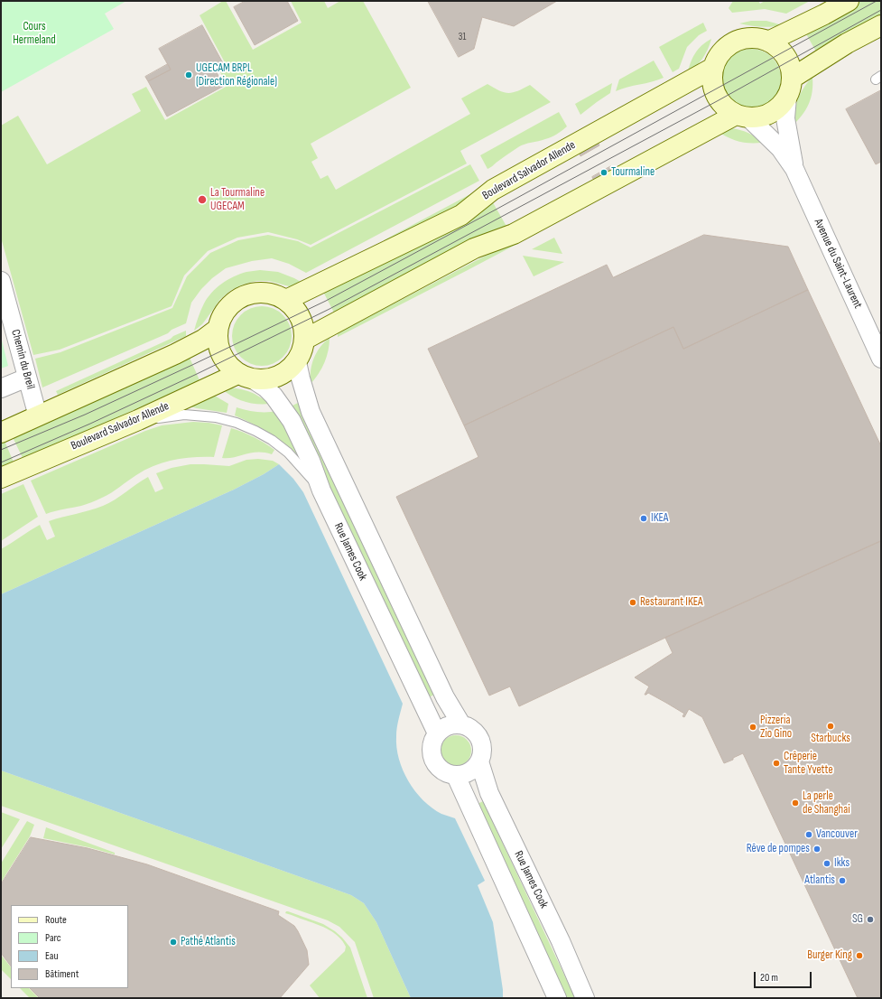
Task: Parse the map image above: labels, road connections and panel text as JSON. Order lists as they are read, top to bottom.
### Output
{
  "streets": {
    "street": [
      "Boulevard Salvador Allende",
      "Avenue du Saint-Laurent",
      "Chemin du Breil",
      "Rue James Cook"
    ]
  },
  "crossings": [
    ["Boulevard Salvador Allende", "Avenue du Saint-Laurent"],
    ["Boulevard Salvador Allende", "Rue James Cook"]
  ],
  "parks": ["Cours Hermeland"],
  "places": [
    "UGECAM BRPL (Direction Régionale)",
    "Tourmaline",
    "La Tourmaline UGECAM",
    "IKEA",
    "Restaurant IKEA",
    "Starbucks",
    "Pizzeria Zio Gino",
    "Crêperie Tante Yvette",
    "La perle de Shanghai",
    "Vancouver",
    "Rêve de pompes",
    "Ikks",
    "Atlantis",
    "SG",
    "Pathé Atlantis",
    "Burger King"
  ],
  "house_numbers": ["31"],
  "legend": [
    "Route",
    "Parc",
    "Eau",
    "Bâtiment"
  ],
  "scale_bar": "20 m"
}
